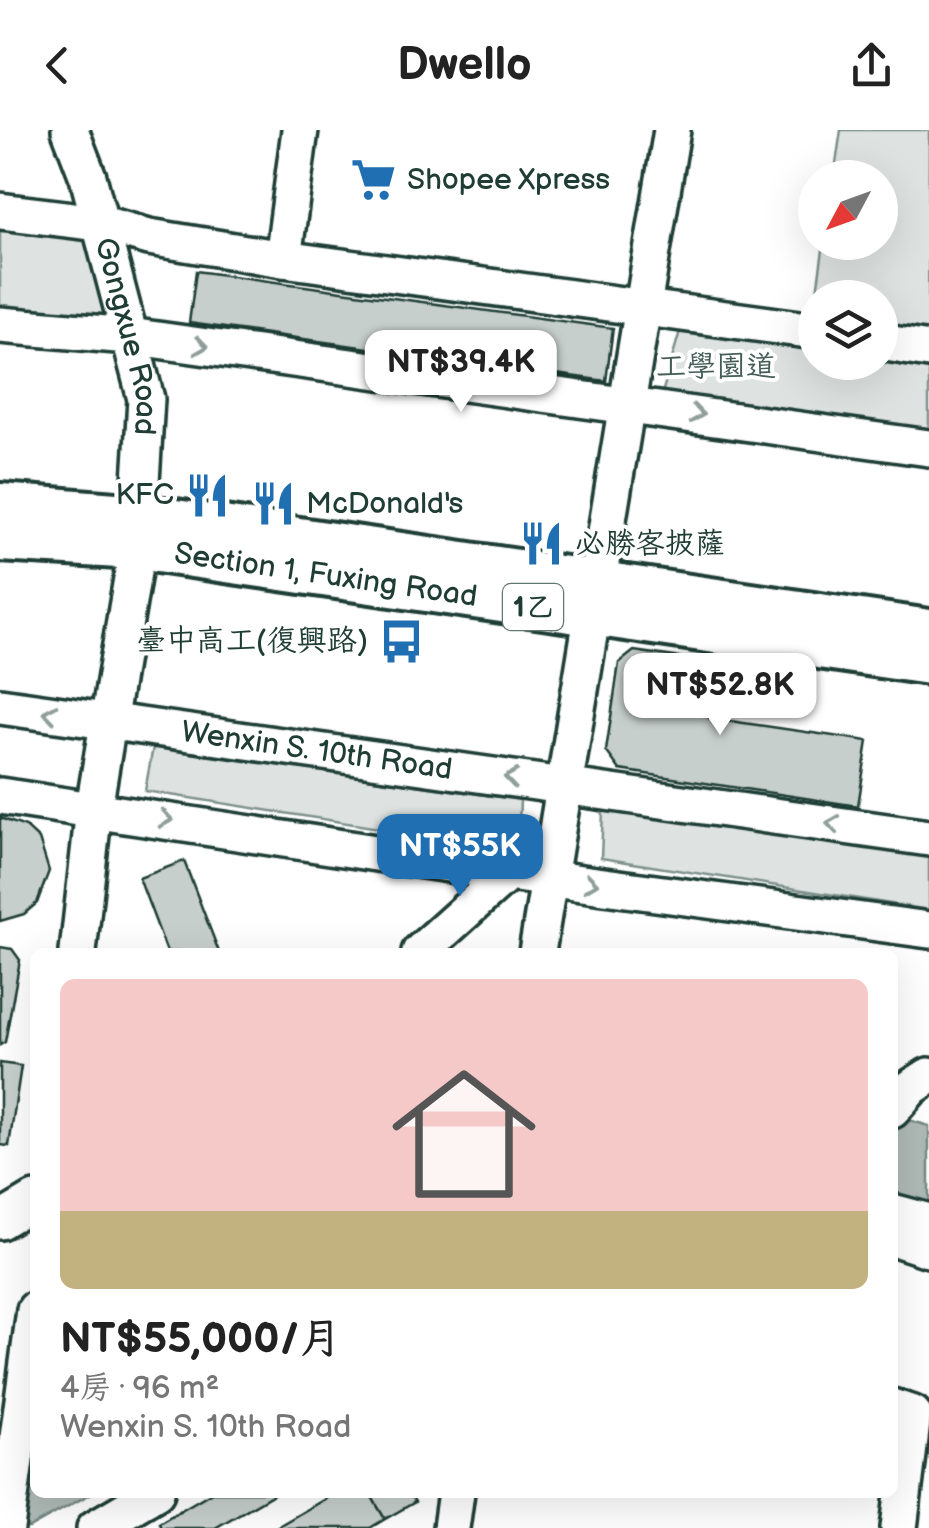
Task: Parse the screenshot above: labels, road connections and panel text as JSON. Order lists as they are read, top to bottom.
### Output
{
  "streets": {
    "main road": ["Section 1, Fuxing Road", "1乙"],
    "street": ["Gongxue Road", "Wenxin S. 10th Road"]
  },
  "crossings": [
    ["Gongxue Road", "Section 1, Fuxing Road"],
    ["Gongxue Road", "1乙"],
    ["Gongxue Road", "Wenxin S. 10th Road"],
    ["Section 1, Fuxing Road", "1乙"]
  ],
  "parks": ["工學園道"],
  "places": {
    "supermarket": ["Shopee Xpress"],
    "restaurant": ["KFC", "McDonald's", "必勝客披薩"],
    "bus stop": ["臺中高工(復興路)"]
  },
  "north": "bottom left",
  "page": {
    "header": "Dwello",
    "price": ["NT$39.4K", "NT$52.8K", "NT$55K"],
    "list": [
      {
        "name": "NT$55,000/月",
        "note": "4房 · 96 m² · Wenxin S. 10th Road"
      }
    ]
  }
}
